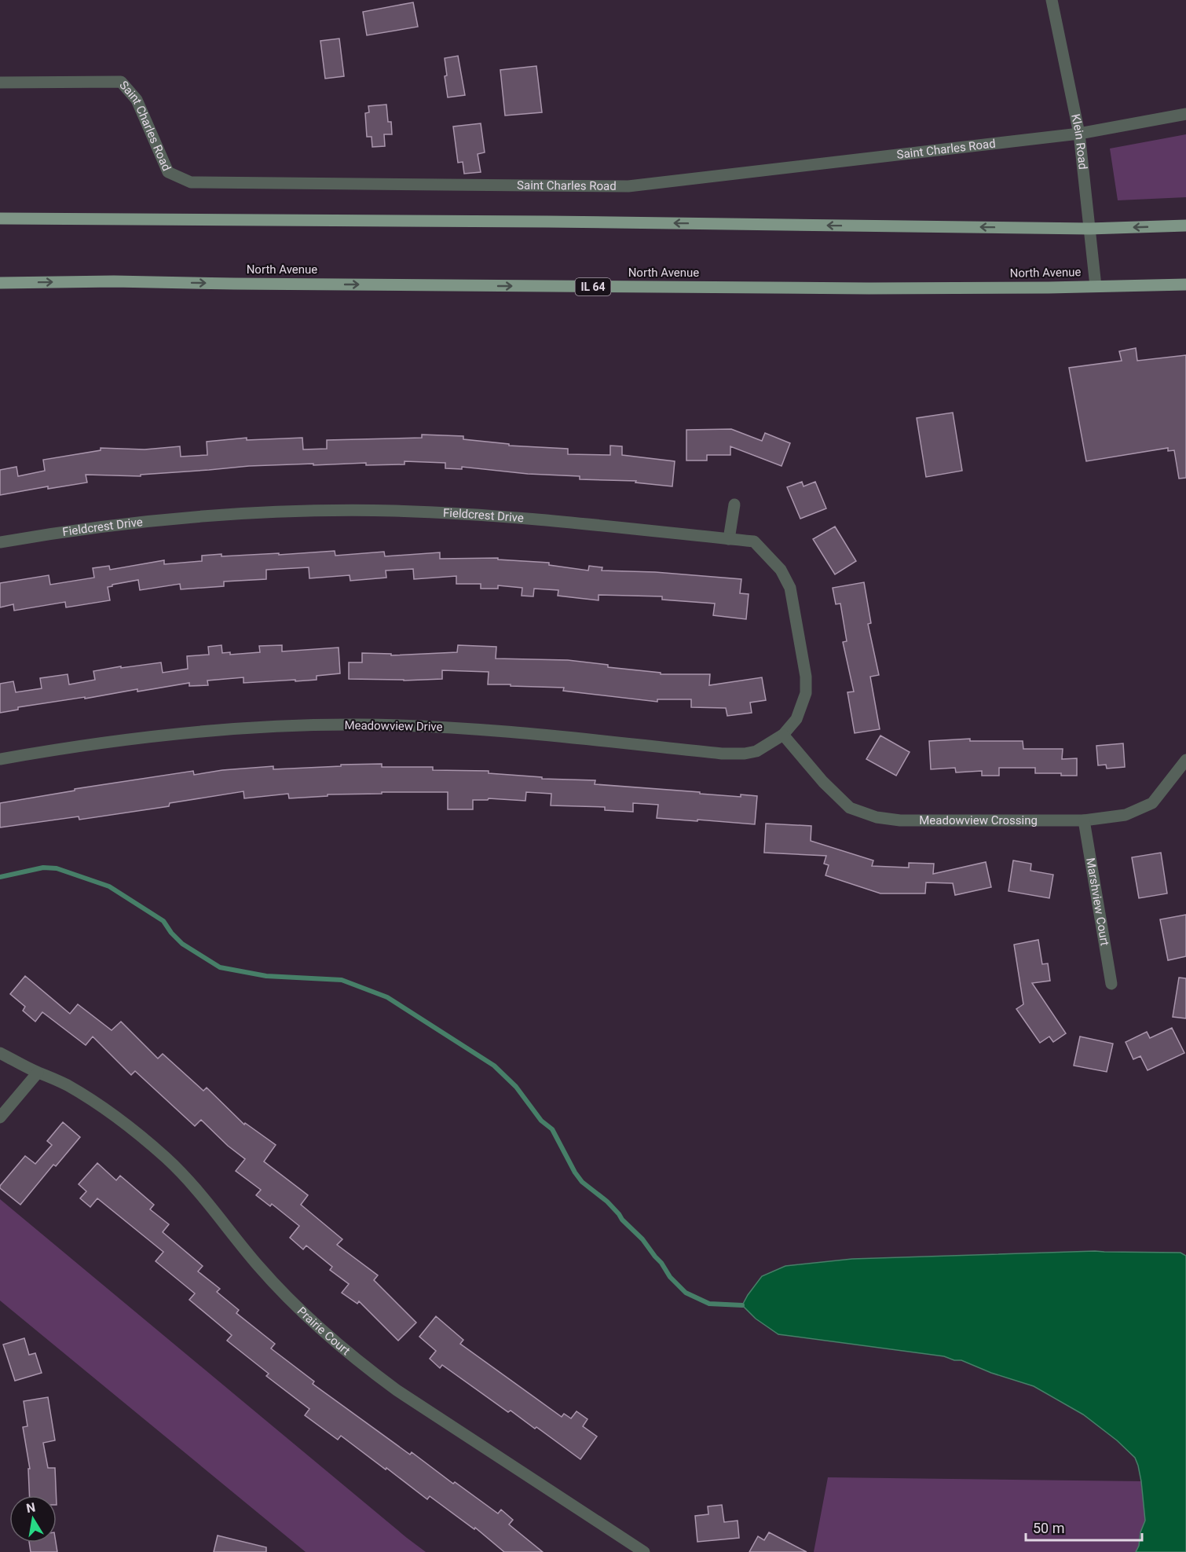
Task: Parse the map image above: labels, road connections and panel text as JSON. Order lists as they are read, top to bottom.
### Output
{
  "streets": {
    "main road": ["North Avenue", "IL 64"],
    "street": [
      "Saint Charles Road",
      "Klein Road",
      "Fieldcrest Drive",
      "Meadowview Drive",
      "Meadowview Crossing",
      "Marshview Court",
      "Prairie Court"
    ]
  },
  "crossings": [
    ["Saint Charles Road", "Klein Road"],
    ["Klein Road", "North Avenue"],
    ["Fieldcrest Drive", "Meadowview Drive"],
    ["Fieldcrest Drive", "Meadowview Crossing"],
    ["Meadowview Drive", "Meadowview Crossing"],
    ["Meadowview Crossing", "Marshview Court"]
  ],
  "scale_bar": "50 m",
  "north": "top"
}
